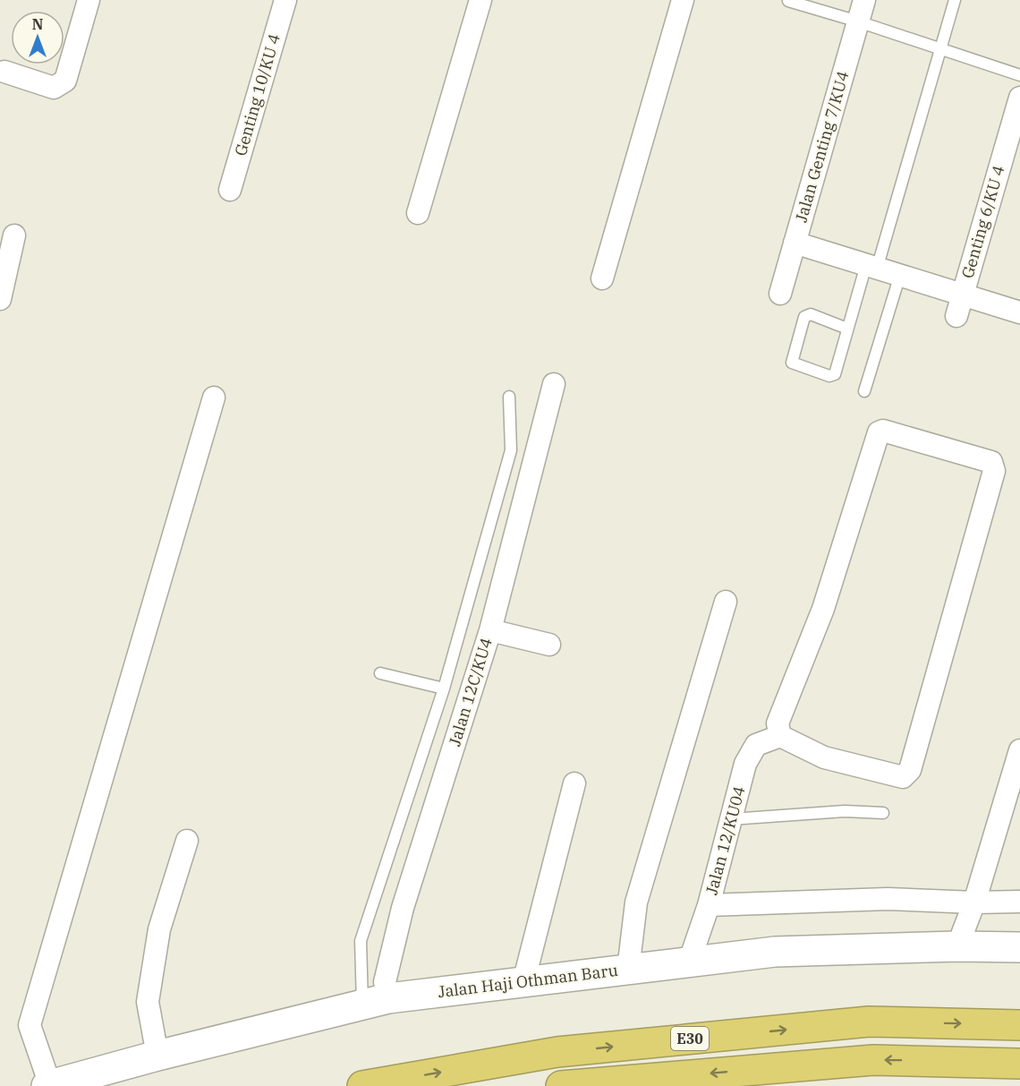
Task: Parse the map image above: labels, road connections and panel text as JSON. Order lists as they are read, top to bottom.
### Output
{
  "streets": {
    "highway": ["E30"],
    "street": [
      "Genting 10/KU 4",
      "Jalan Genting 7/KU4",
      "Genting 6/KU 4",
      "Jalan 12C/KU4",
      "Jalan 12/KU04",
      "Jalan Haji Othman Baru"
    ]
  },
  "crossings": [
    ["Jalan 12C/KU4", "Jalan Haji Othman Baru"],
    ["Jalan 12/KU04", "Jalan Haji Othman Baru"]
  ],
  "north": "top"
}
